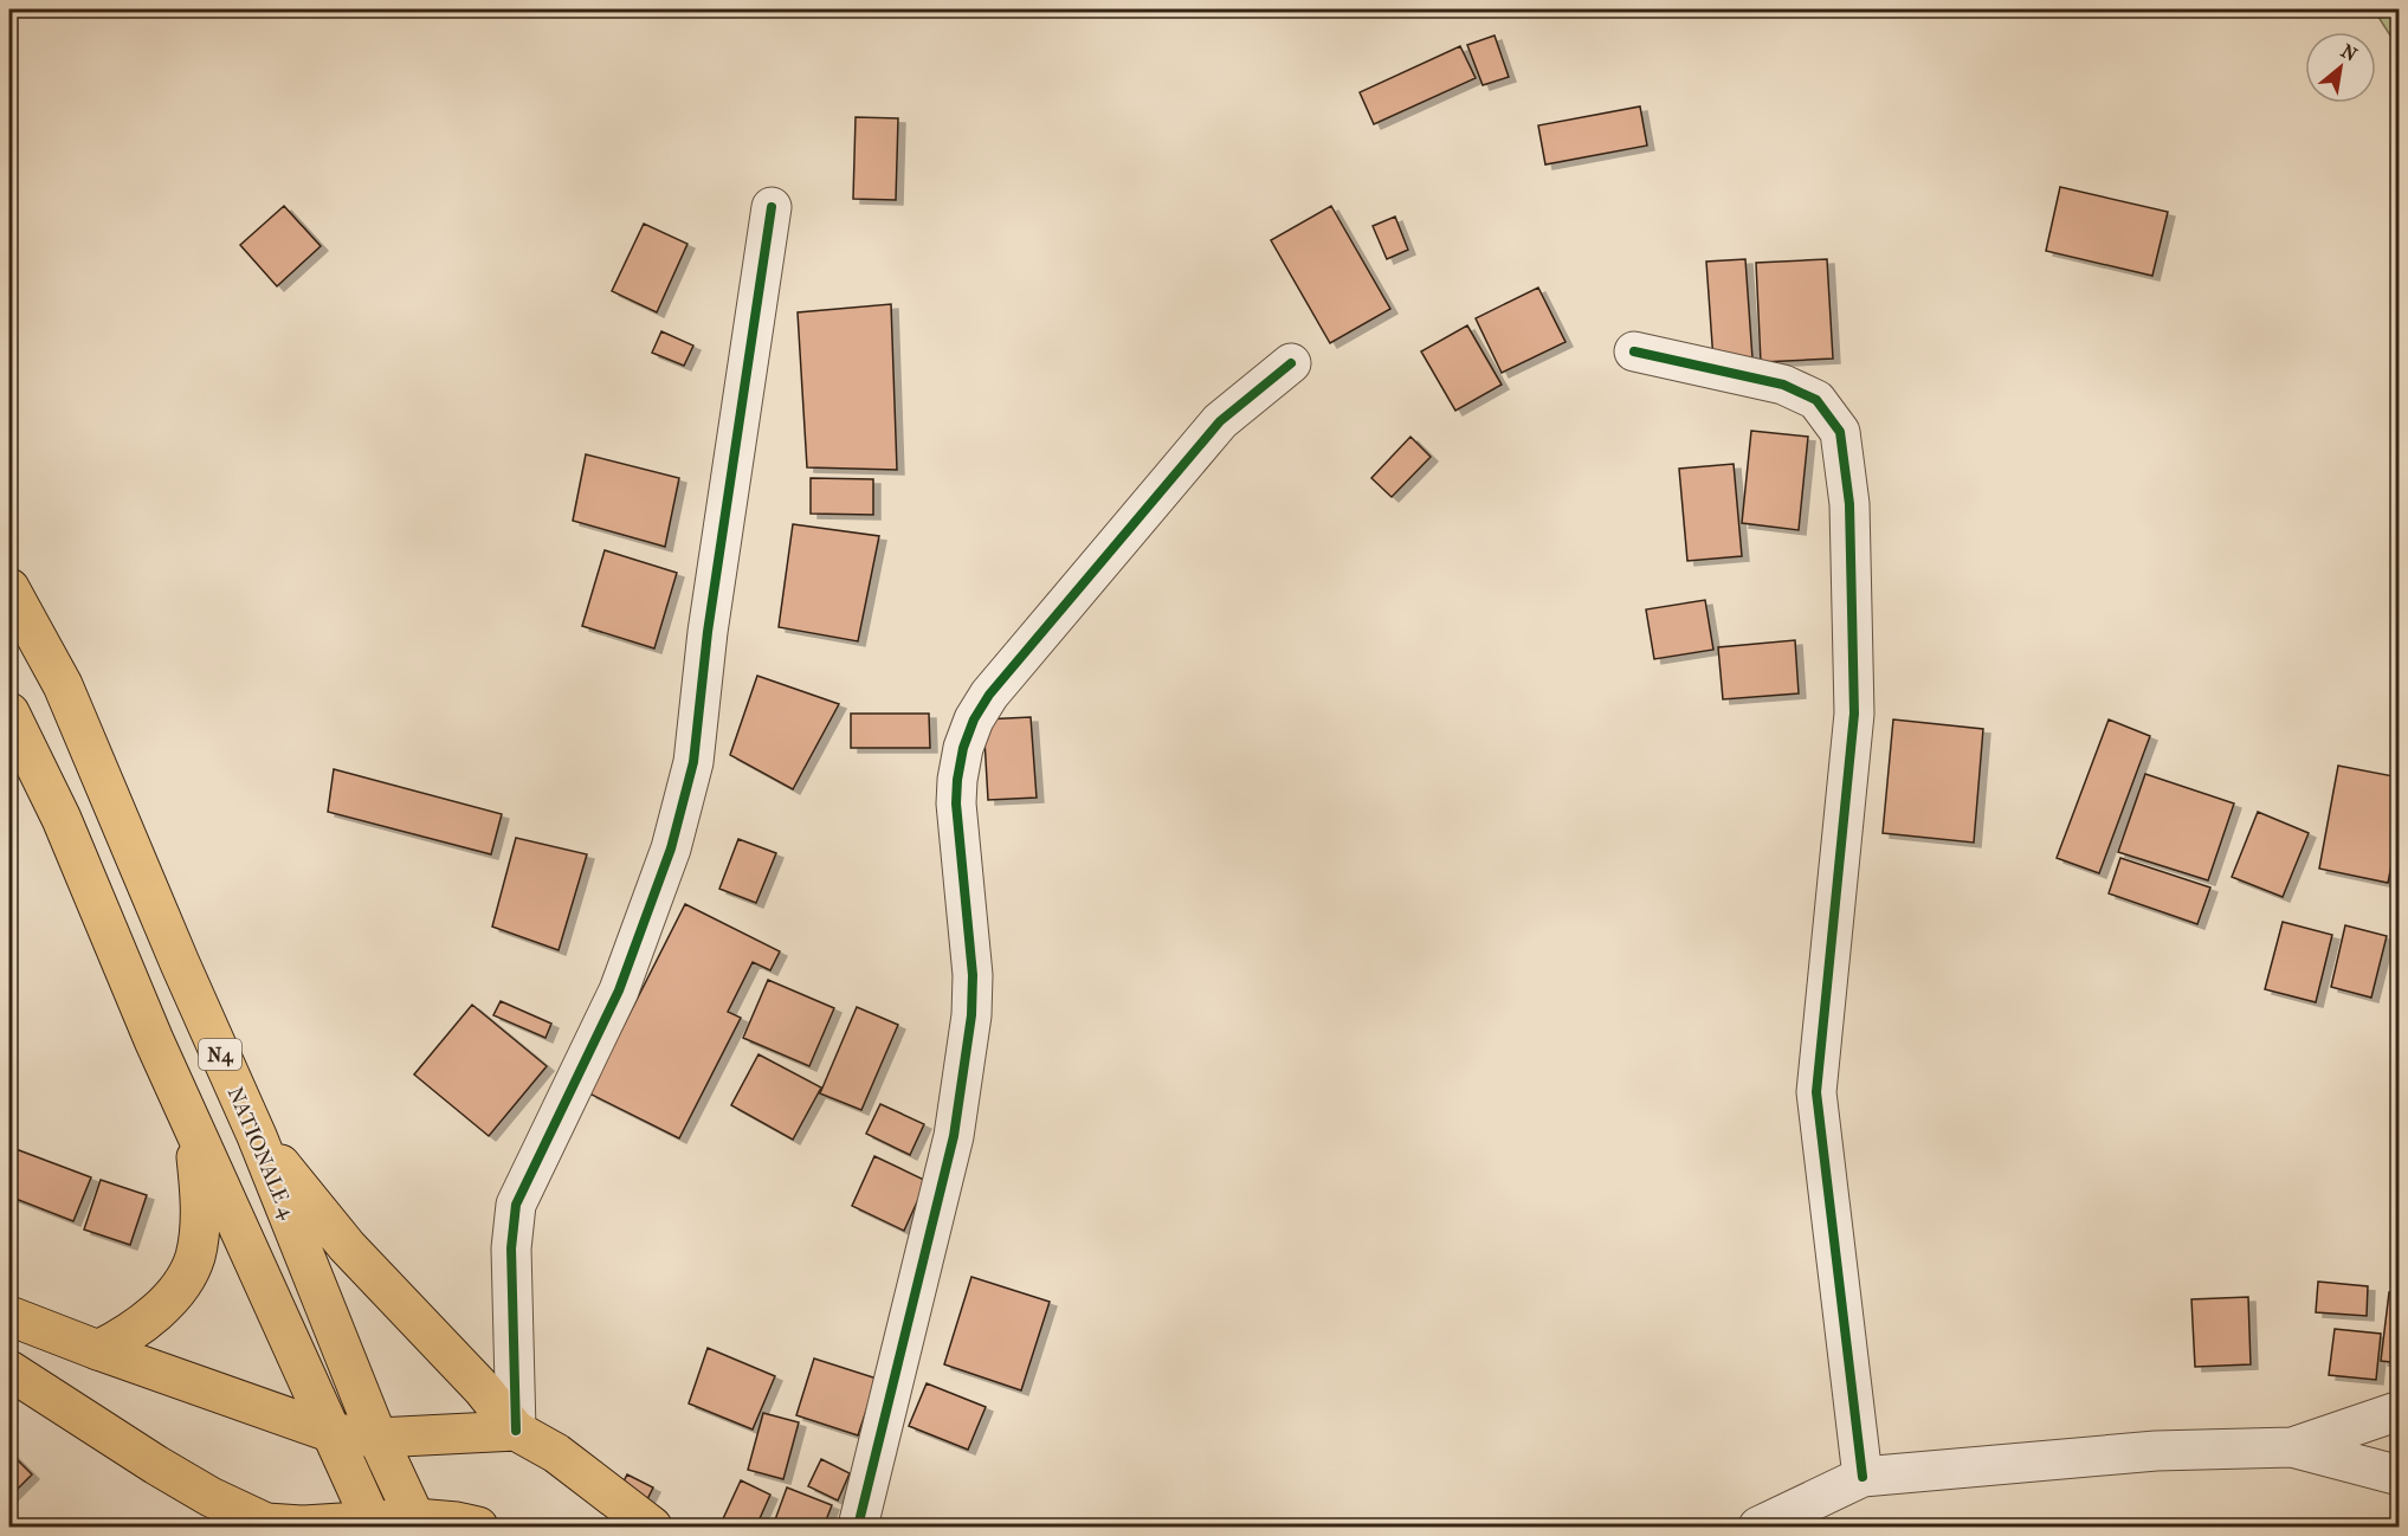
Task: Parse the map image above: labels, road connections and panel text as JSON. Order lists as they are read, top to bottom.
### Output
{
  "streets": {
    "main road": ["N4", "NATIONALE 4"]
  },
  "north": "top right"
}
